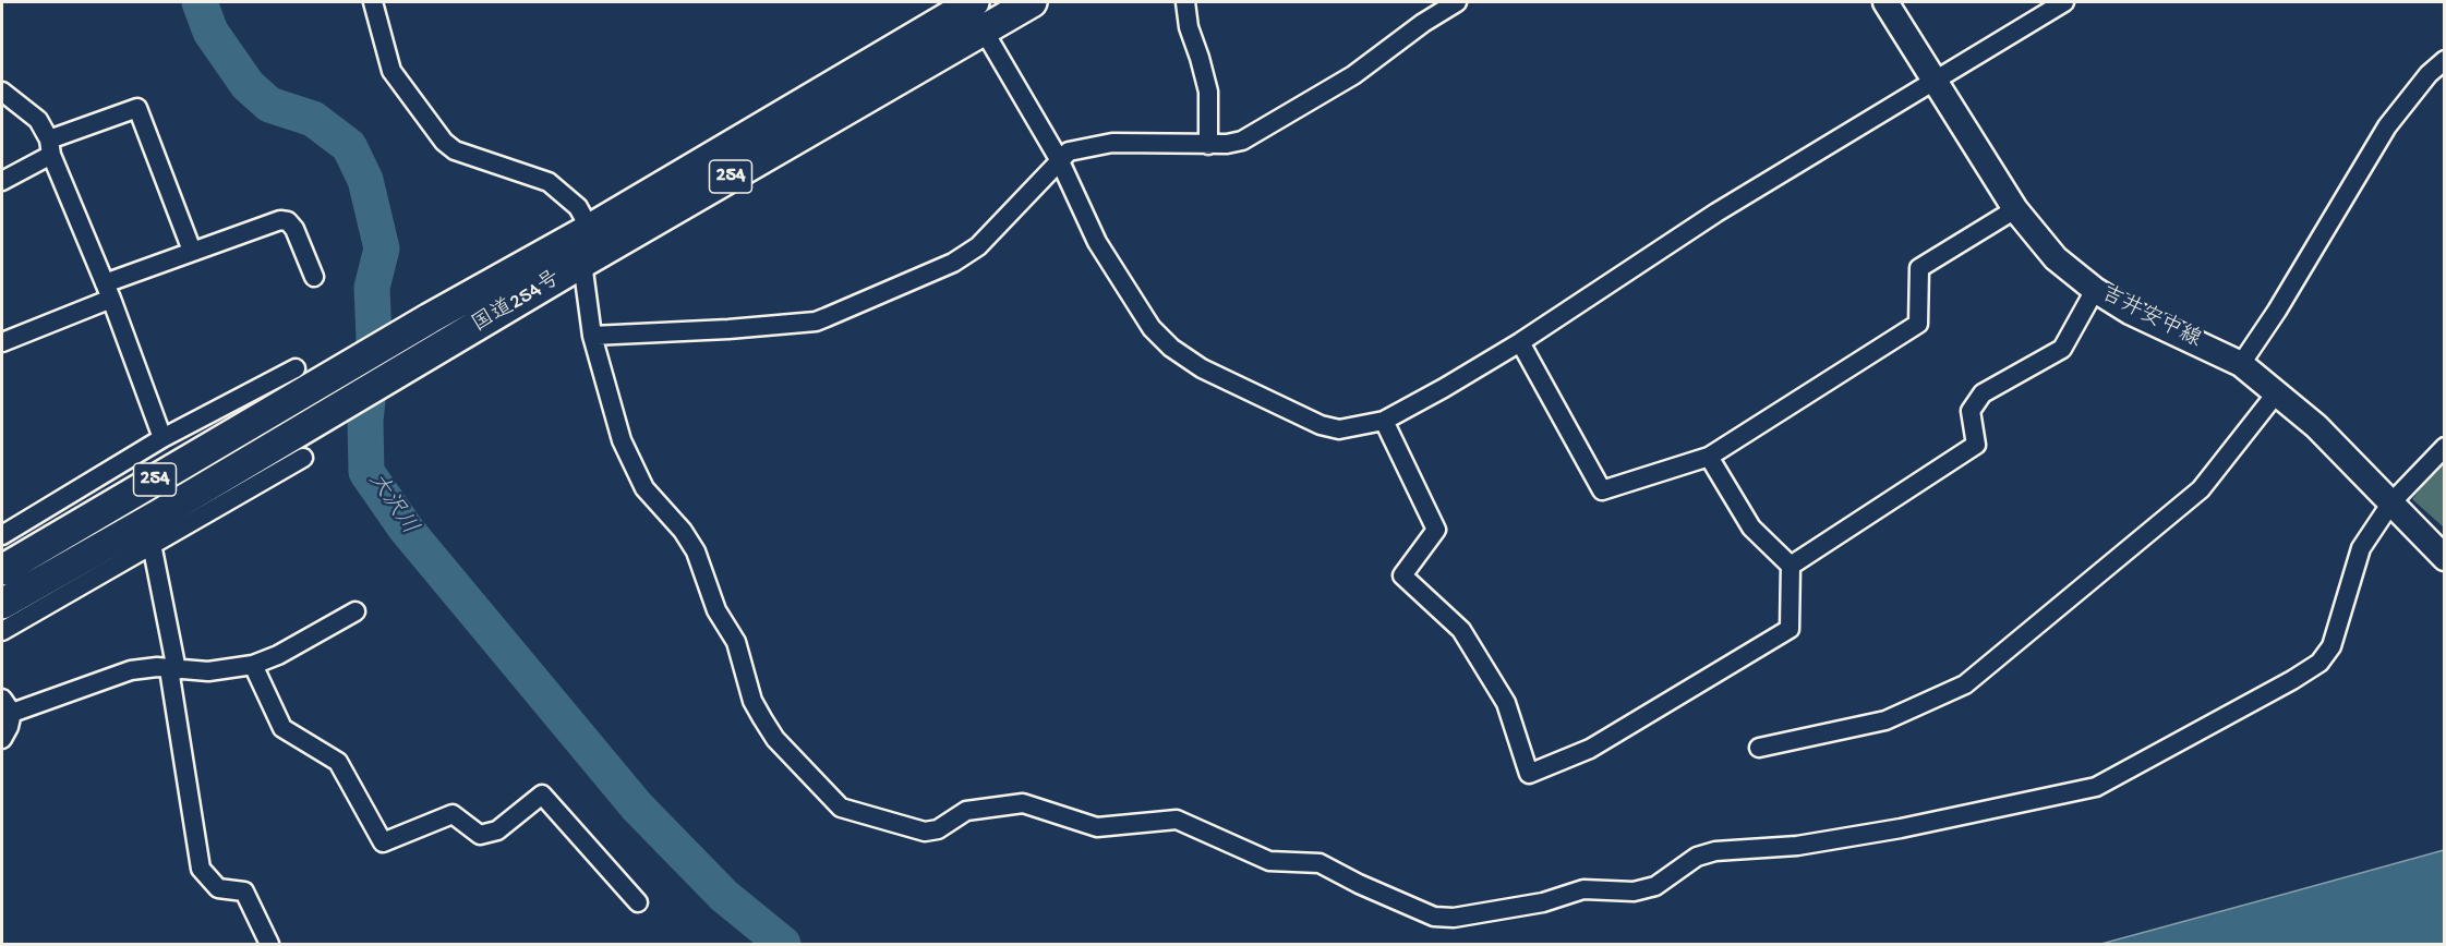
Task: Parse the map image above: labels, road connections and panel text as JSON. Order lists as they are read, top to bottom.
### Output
{
  "streets": {
    "highway": ["254", "国道254号"],
    "main road": ["吉井安中線"]
  },
  "water": ["大沢川"]
}
